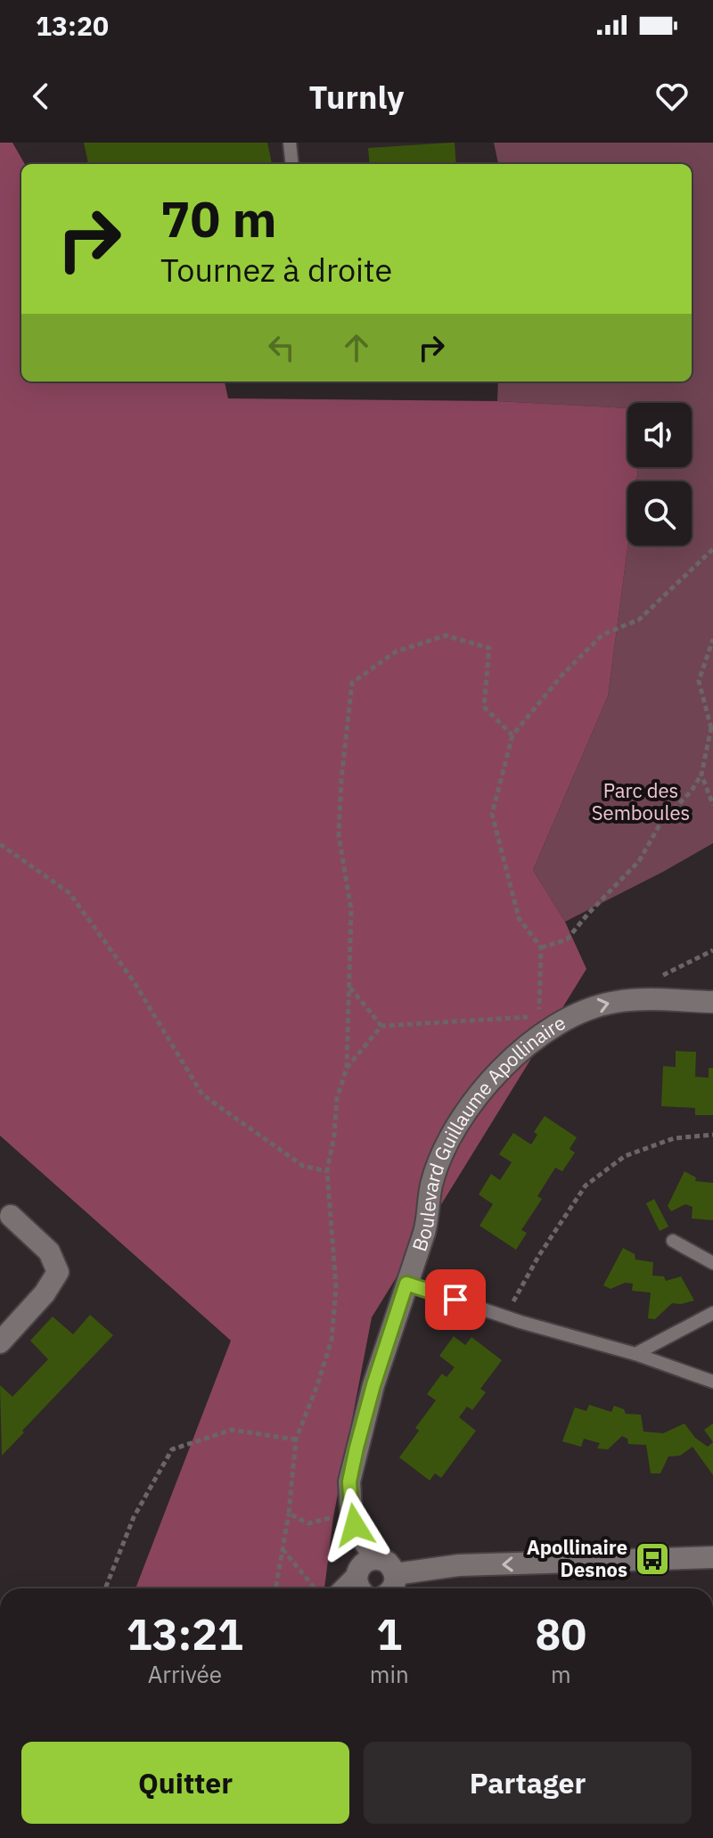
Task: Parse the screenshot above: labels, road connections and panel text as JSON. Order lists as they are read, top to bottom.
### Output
{
  "streets": {
    "street": ["Boulevard Guillaume Apollinaire"]
  },
  "one_way": ["Boulevard Guillaume Apollinaire"],
  "parks": ["Parc des Semboules"],
  "places": {
    "bus stop": ["Apollinaire Desnos"]
  },
  "page": {
    "status": "13:20",
    "header": "Turnly",
    "turn": ["70 m", "Tournez à droite"],
    "eta": [
      "13:21",
      "Arrivée",
      "1",
      "min",
      "80",
      "m"
    ],
    "buttons": ["Quitter", "Partager"]
  }
}
